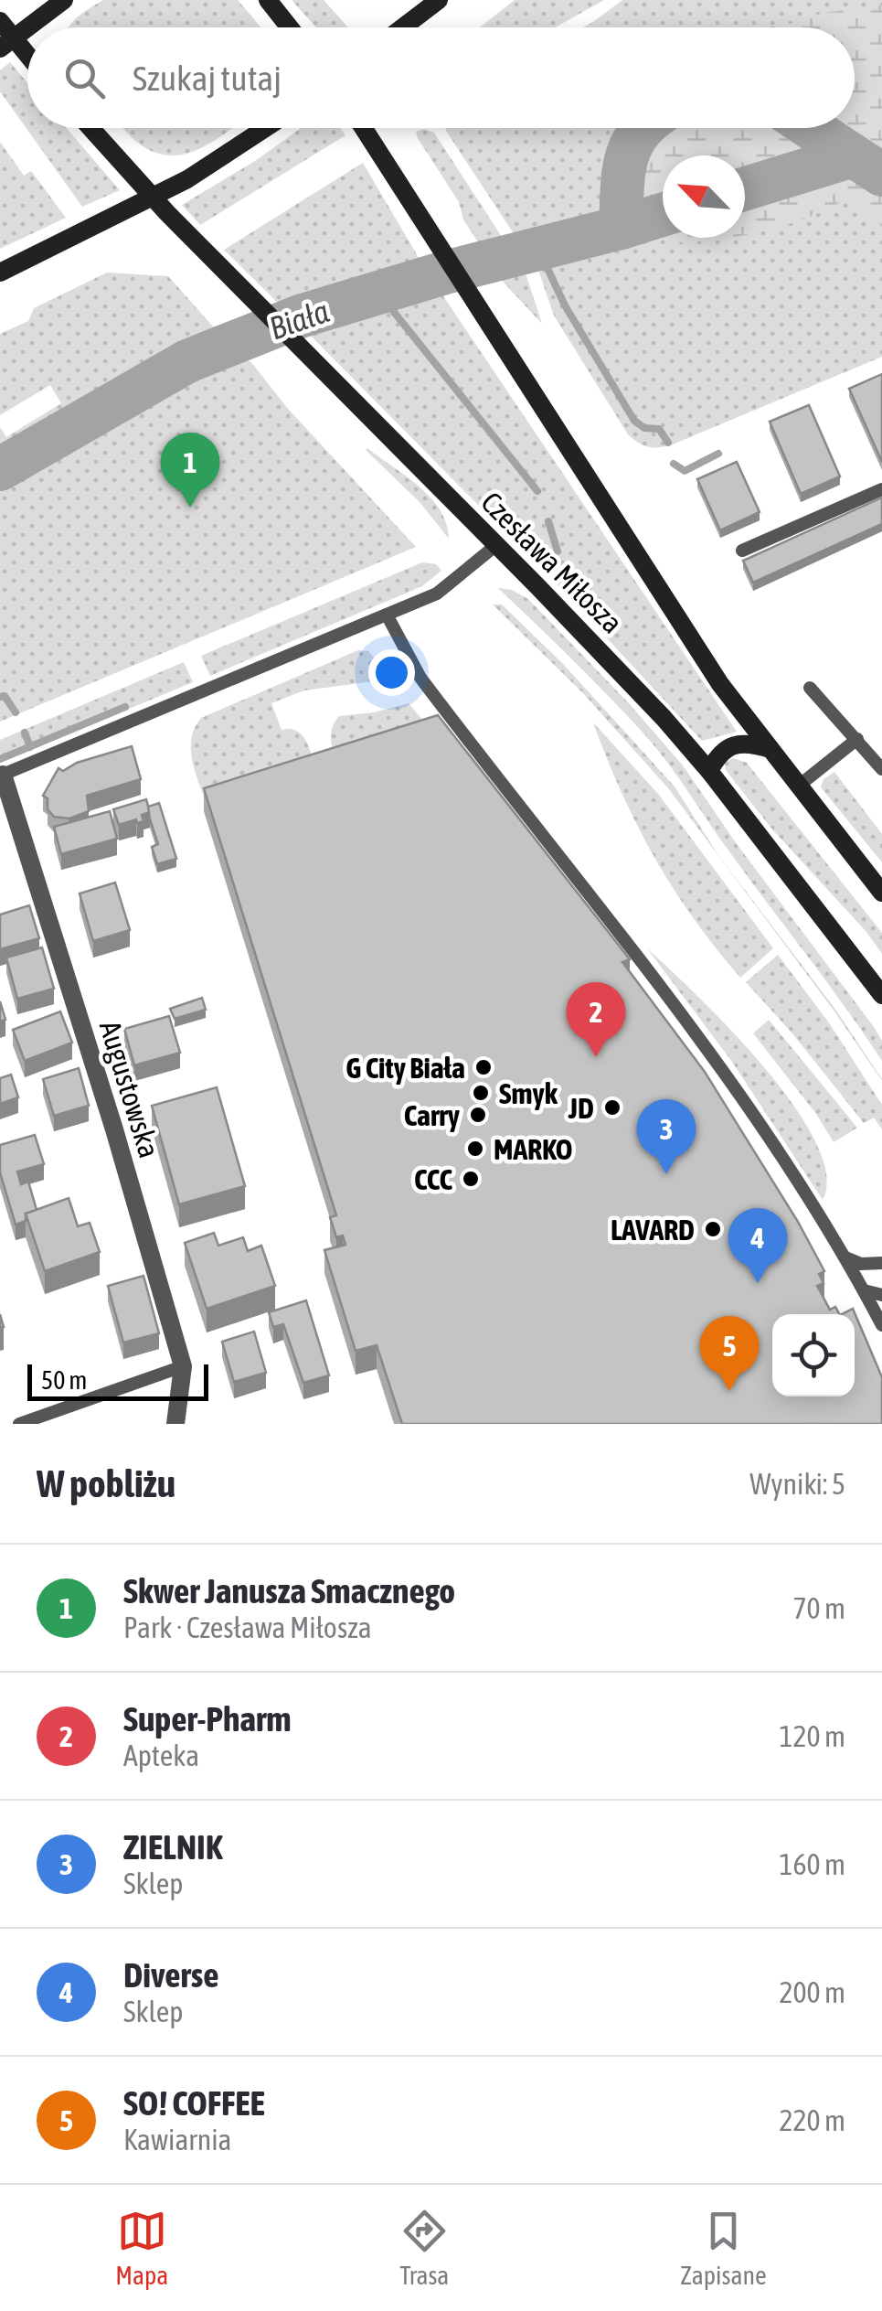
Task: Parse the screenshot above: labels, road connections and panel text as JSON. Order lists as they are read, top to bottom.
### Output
{
  "streets": {
    "main road": ["Czesława Miłosza"],
    "street": ["Augustowska"]
  },
  "water": ["Biała"],
  "places": [
    "G City Biała",
    "Smyk",
    "JD",
    "Carry",
    "MARKO",
    "CCC",
    "LAVARD"
  ],
  "scale_bar": "50 m",
  "north": "top left",
  "page": {
    "search": "Szukaj tutaj",
    "pins": [
      "1",
      "2",
      "3",
      "4",
      "5"
    ],
    "scale": "50 m",
    "heading": ["W pobliżu", "Wyniki: 5"],
    "list": [
      {
        "mark": "1",
        "name": "Skwer Janusza Smacznego",
        "note": "Park · Czesława Miłosza",
        "value": "70 m"
      },
      {
        "mark": "2",
        "name": "Super-Pharm",
        "note": "Apteka",
        "value": "120 m"
      },
      {
        "mark": "3",
        "name": "ZIELNIK",
        "note": "Sklep",
        "value": "160 m"
      },
      {
        "mark": "4",
        "name": "Diverse",
        "note": "Sklep",
        "value": "200 m"
      },
      {
        "mark": "5",
        "name": "SO! COFFEE",
        "note": "Kawiarnia",
        "value": "220 m"
      }
    ],
    "nav": ["Mapa", "Trasa", "Zapisane"]
  }
}
